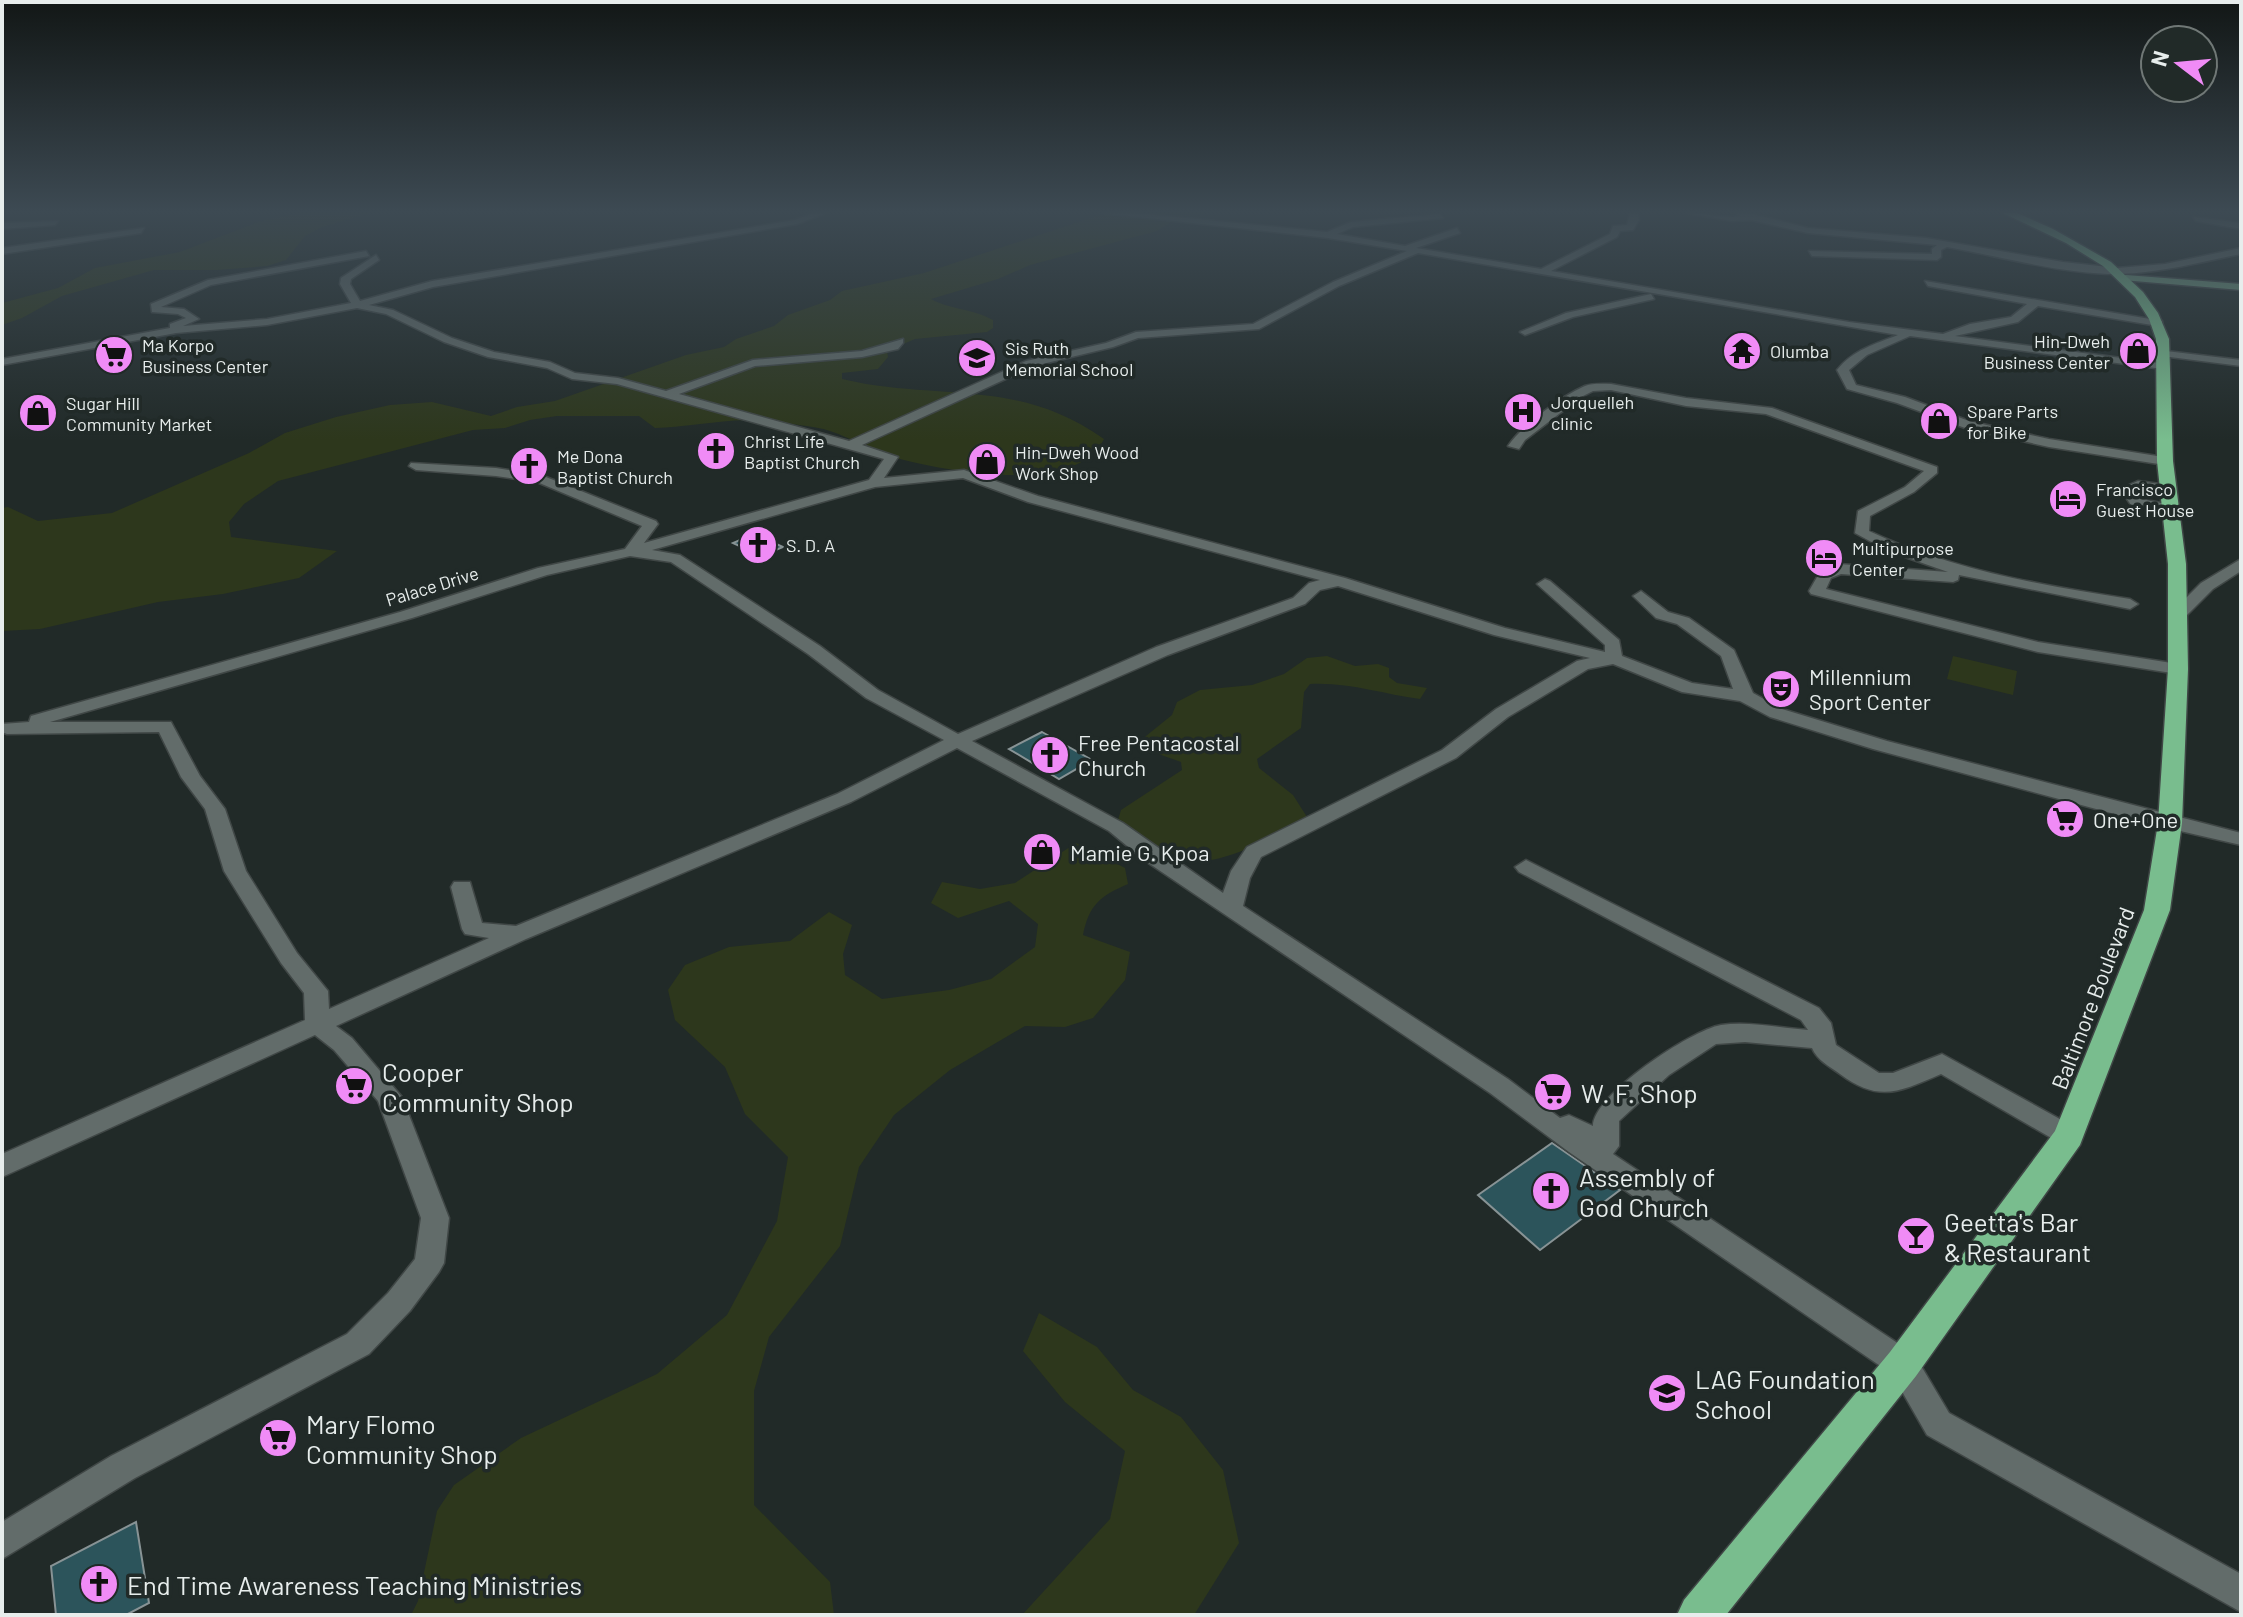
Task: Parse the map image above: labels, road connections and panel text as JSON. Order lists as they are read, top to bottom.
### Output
{
  "streets": {
    "highway": ["Baltimore Boulevard"],
    "street": ["Palace Drive"]
  },
  "crossings": [
    ["Palace Drive", "Baltimore Boulevard"]
  ],
  "places": {
    "temple": ["Olumba"],
    "shop": [
      "Hin-Dweh Business Center",
      "Sugar Hill Community Market",
      "Spare Parts for Bike",
      "Hin-Dweh Wood Work Shop",
      "Mamie G. Kpoa"
    ],
    "supermarket": [
      "Ma Korpo Business Center",
      "One+One",
      "Cooper Community Shop",
      "W. F. Shop",
      "Mary Flomo Community Shop"
    ],
    "school or university": ["Sis Ruth Memorial School", "LAG Foundation School"],
    "hospital": ["Jorquelleh clinic"],
    "church": [
      "Christ Life Baptist Church",
      "Me Dona Baptist Church",
      "S. D. A",
      "Free Pentacostal Church",
      "Assembly of God Church",
      "End Time Awareness Teaching Ministries"
    ],
    "hotel": ["Francisco Guest House", "Multipurpose Center"],
    "theatre": ["Millennium Sport Center"],
    "bar": ["Geetta's Bar & Restaurant"]
  },
  "north": "left"
}
